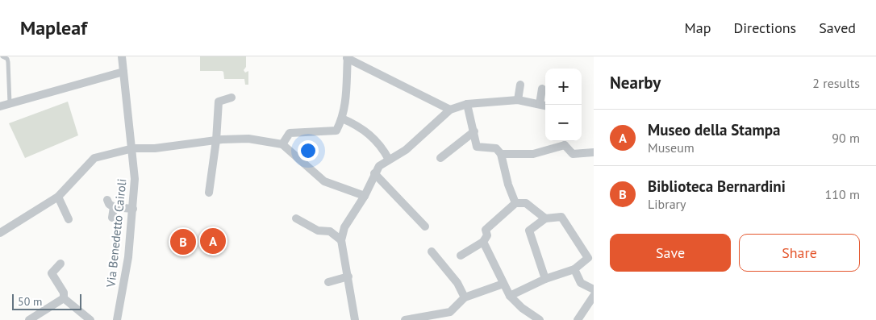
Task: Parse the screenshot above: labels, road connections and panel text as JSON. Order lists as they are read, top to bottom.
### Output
{
  "streets": {
    "street": ["Via Benedetto Cairoli"]
  },
  "scale_bar": "50 m",
  "page": {
    "header": "Mapleaf",
    "nav": ["Map", "Directions", "Saved"],
    "heading": ["Nearby", "2 results"],
    "map_buttons": ["+", "−"],
    "list": [
      {
        "mark": "A",
        "name": "Museo della Stampa",
        "note": "Museum",
        "value": "90 m"
      },
      {
        "mark": "B",
        "name": "Biblioteca Bernardini",
        "note": "Library",
        "value": "110 m"
      }
    ],
    "buttons": ["Save", "Share"],
    "pins": ["A", "B"],
    "scale": "50 m"
  }
}
